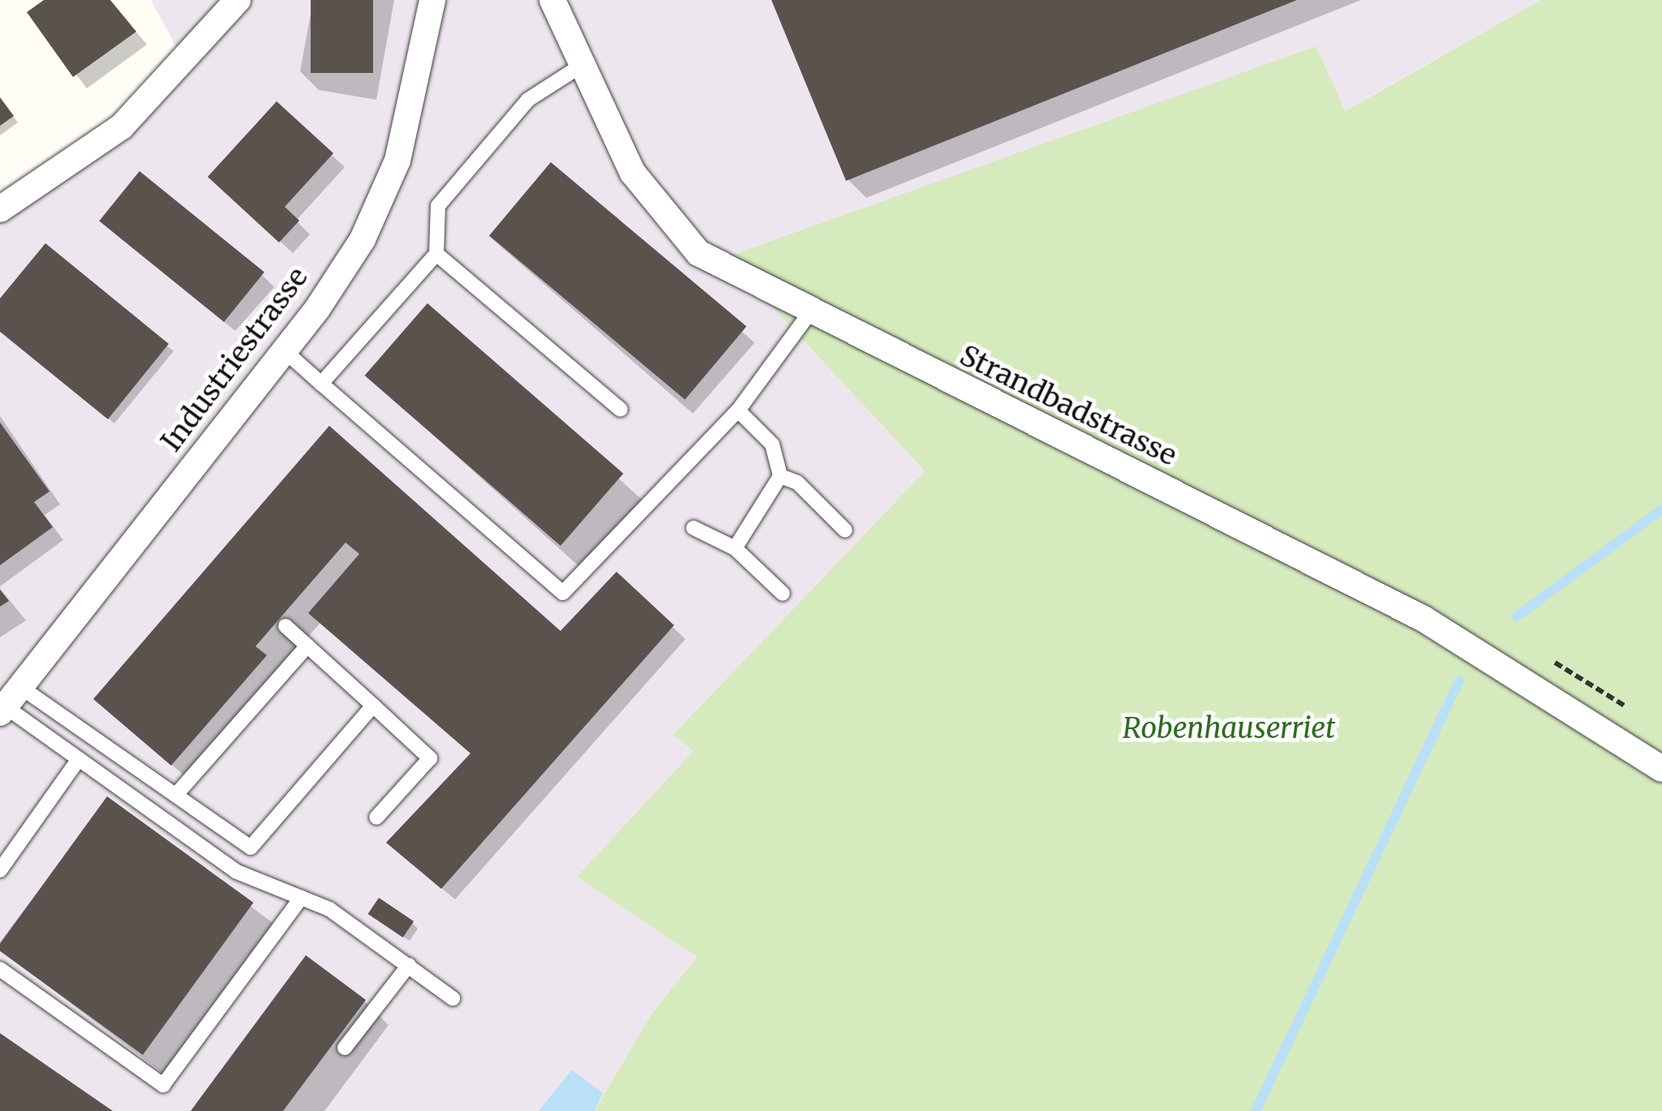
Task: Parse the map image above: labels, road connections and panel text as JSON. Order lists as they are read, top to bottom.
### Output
{
  "streets": {
    "street": ["Industriestrasse", "Strandbadstrasse"]
  },
  "parks": ["Robenhauserriet"]
}
